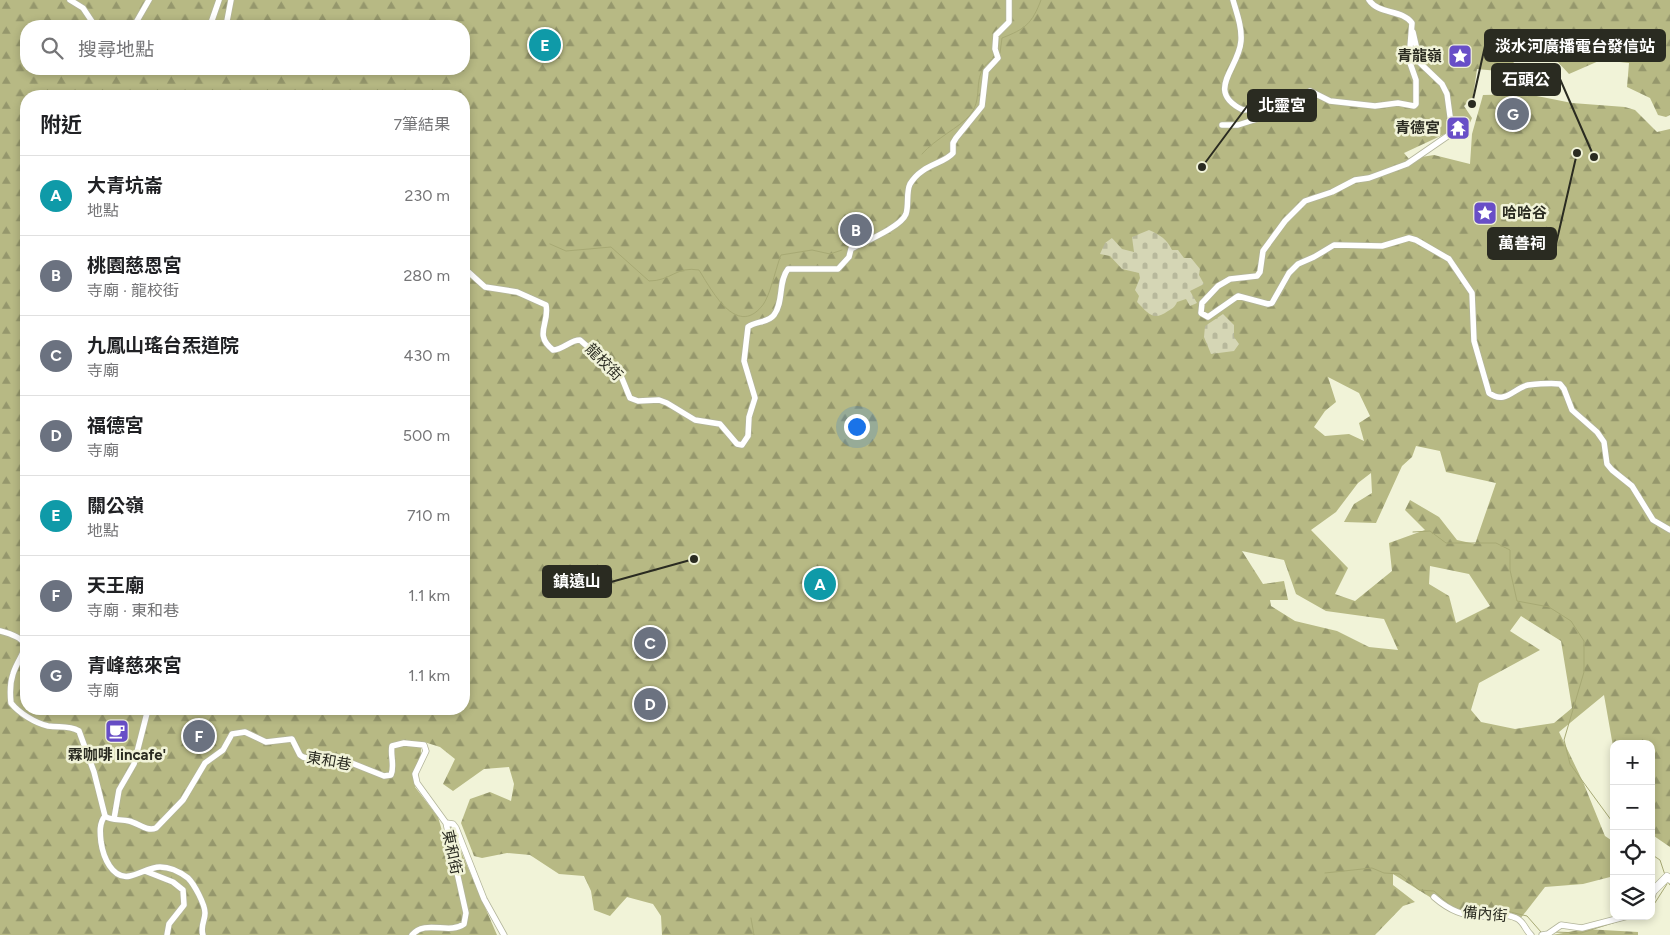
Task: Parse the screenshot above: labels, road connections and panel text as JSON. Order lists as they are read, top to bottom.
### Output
{
  "streets": {
    "street": [
      "龍校街",
      "東和巷",
      "東和街",
      "備內街"
    ]
  },
  "crossings": [
    ["東和巷", "東和街"]
  ],
  "places": {
    "place": ["青龍嶺", "哈哈谷"],
    "other": [
      "淡水河廣播電台發信站",
      "萬善祠",
      "石頭公",
      "北靈宮",
      "鎮遠山"
    ],
    "temple": ["青德宮"],
    "cafe": ["霖咖啡 lincafe'"]
  },
  "page": {
    "search": "搜尋地點",
    "pins": [
      "E",
      "G",
      "B",
      "A",
      "C",
      "D",
      "F"
    ],
    "heading": ["附近", "7筆結果"],
    "list": [
      {
        "mark": "A",
        "name": "大青坑崙",
        "note": "地點",
        "value": "230 m"
      },
      {
        "mark": "B",
        "name": "桃園慈恩宮",
        "note": "寺廟 · 龍校街",
        "value": "280 m"
      },
      {
        "mark": "C",
        "name": "九鳳山瑤台炁道院",
        "note": "寺廟",
        "value": "430 m"
      },
      {
        "mark": "D",
        "name": "福德宮",
        "note": "寺廟",
        "value": "500 m"
      },
      {
        "mark": "E",
        "name": "關公嶺",
        "note": "地點",
        "value": "710 m"
      },
      {
        "mark": "F",
        "name": "天王廟",
        "note": "寺廟 · 東和巷",
        "value": "1.1 km"
      },
      {
        "mark": "G",
        "name": "青峰慈來宮",
        "note": "寺廟",
        "value": "1.1 km"
      }
    ],
    "map_buttons": ["+", "−"]
  }
}
